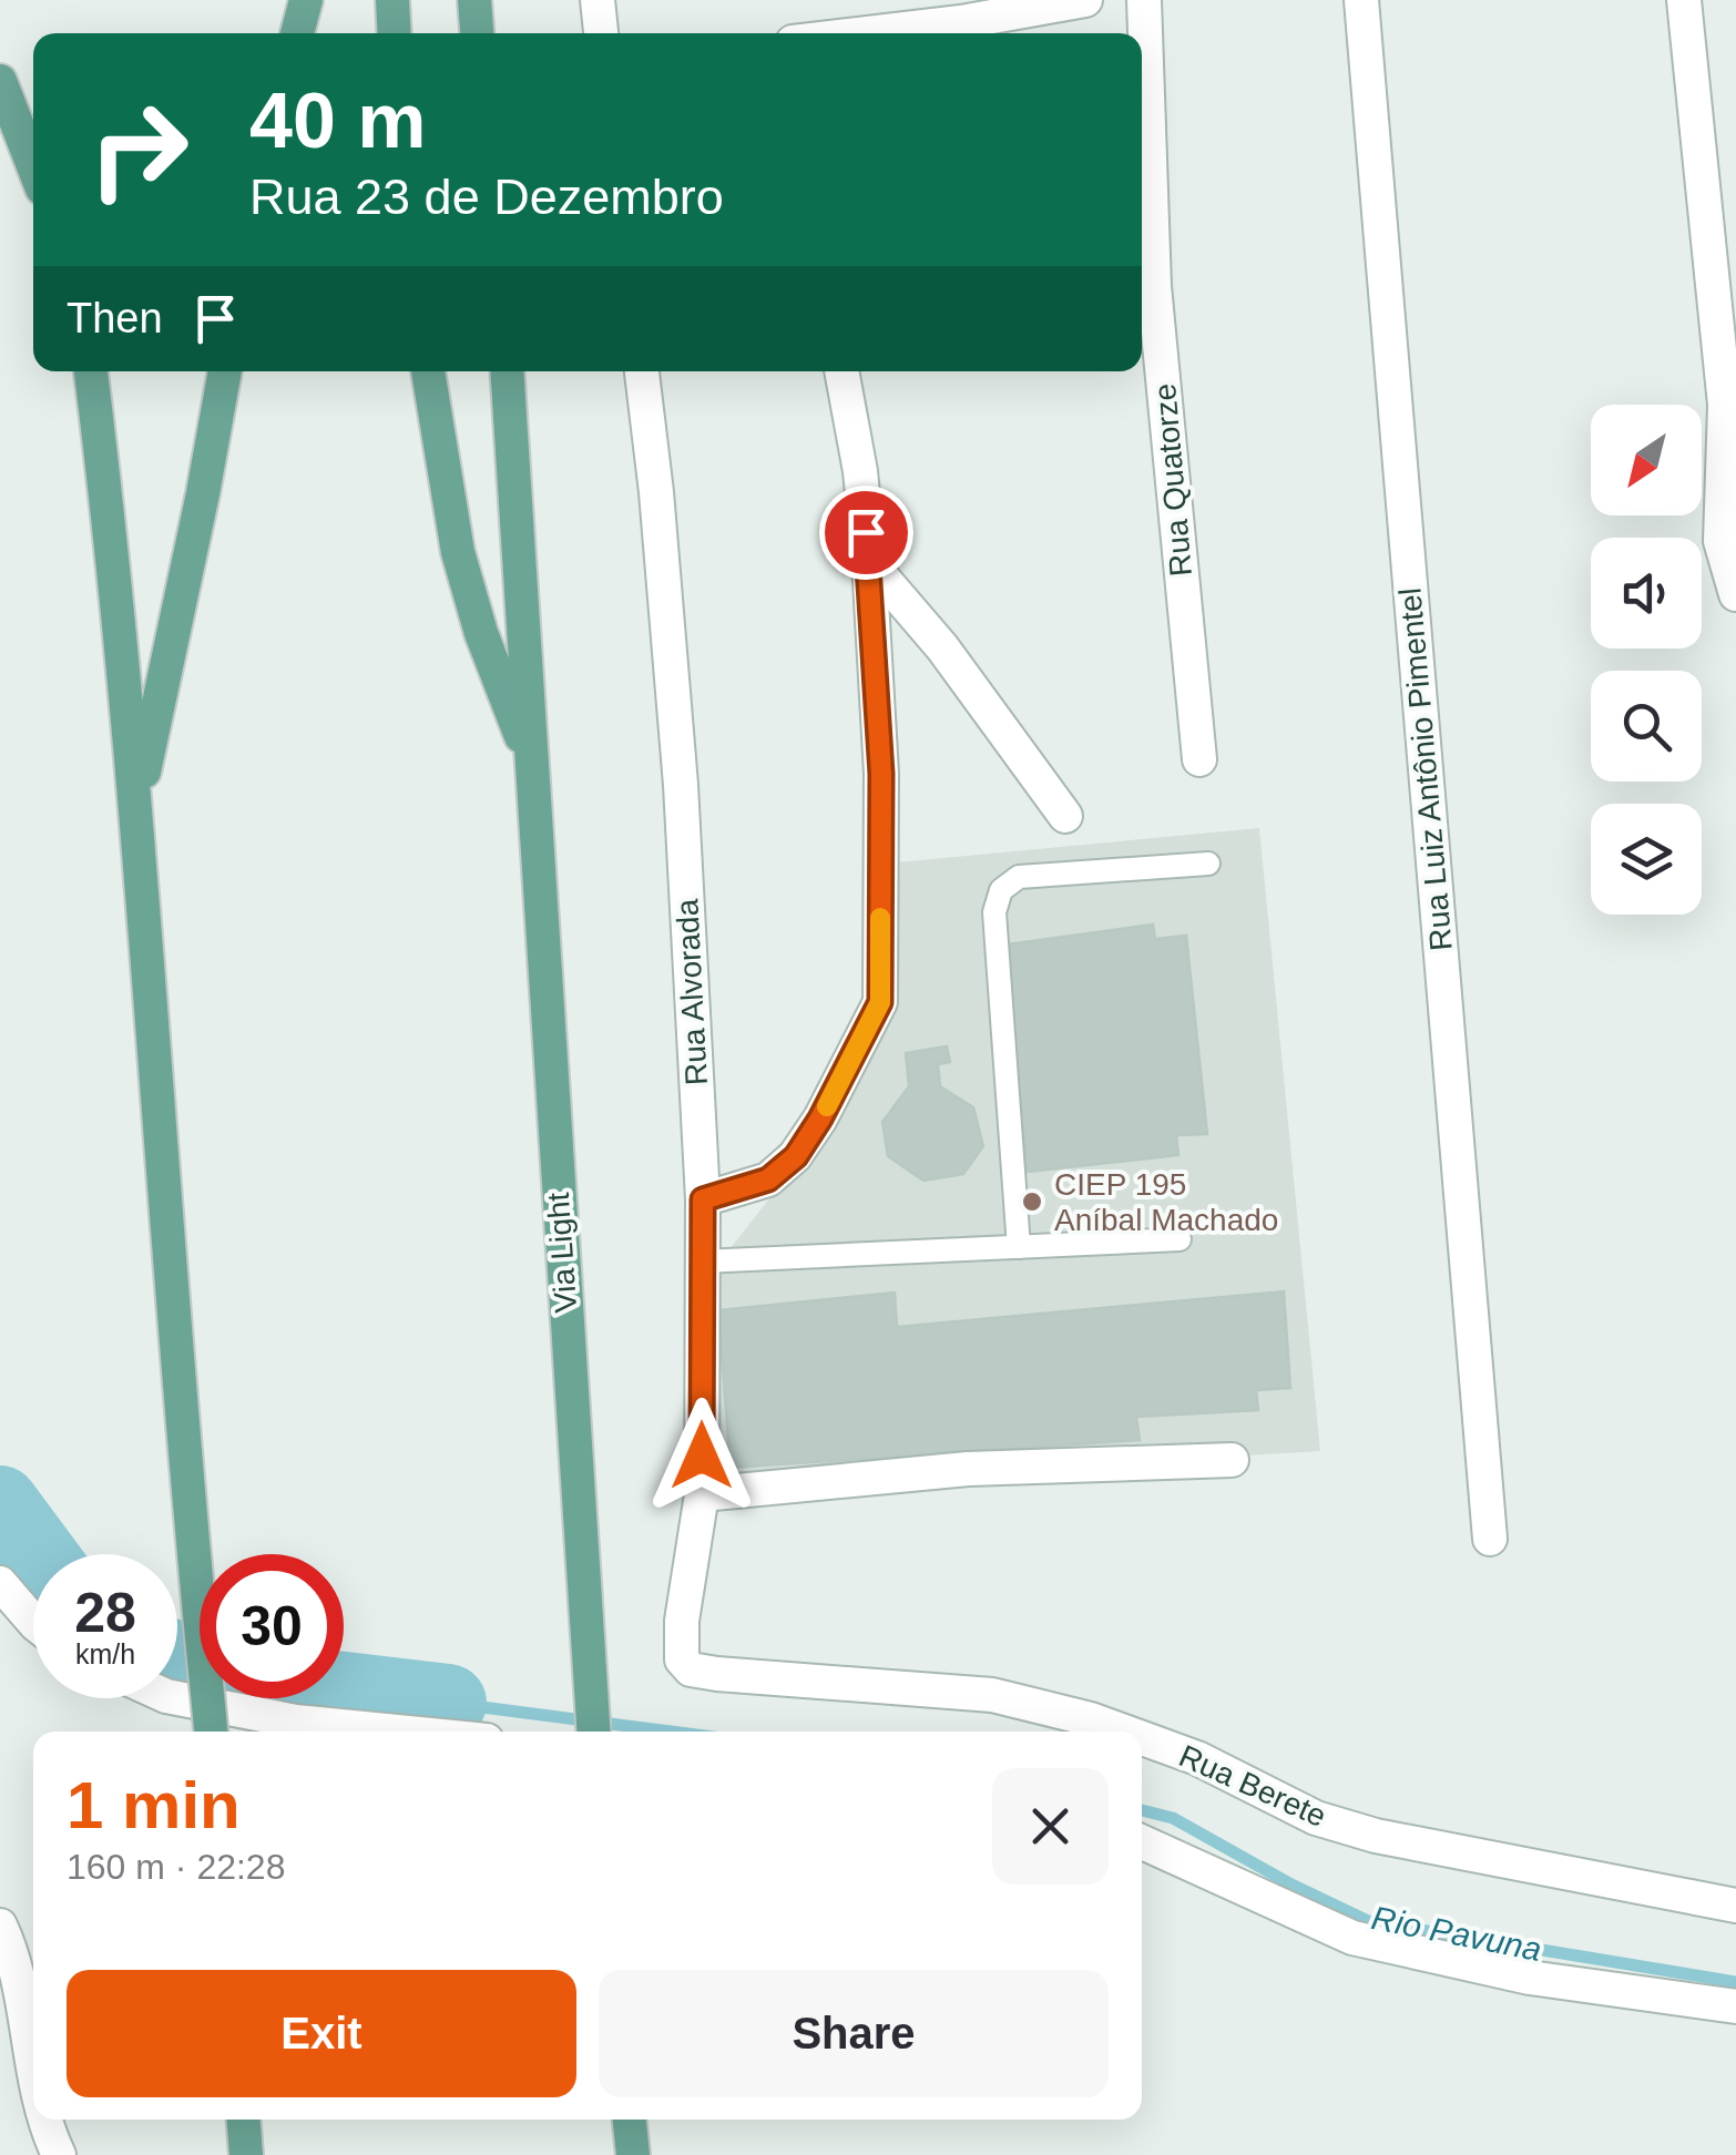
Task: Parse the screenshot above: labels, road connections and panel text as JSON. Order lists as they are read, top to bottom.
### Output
{
  "streets": {
    "main road": ["Via Light"],
    "street": [
      "Rua Quatorze",
      "Rua Luiz Antônio Pimentel",
      "Rua Alvorada",
      "Rua Berete"
    ]
  },
  "crossings": [
    ["Rua Alvorada", "Rua Berete"]
  ],
  "water": ["Rio Pavuna"],
  "places": ["CIEP 195 Aníbal Machado"],
  "north": "bottom left",
  "page": {
    "turn": ["40 m", "Rua 23 de Dezembro"],
    "then": "Then",
    "speed": "28 km/h",
    "limit": "30",
    "heading": ["1 min", "160 m · 22:28"],
    "buttons": ["Exit", "Share"]
  }
}
